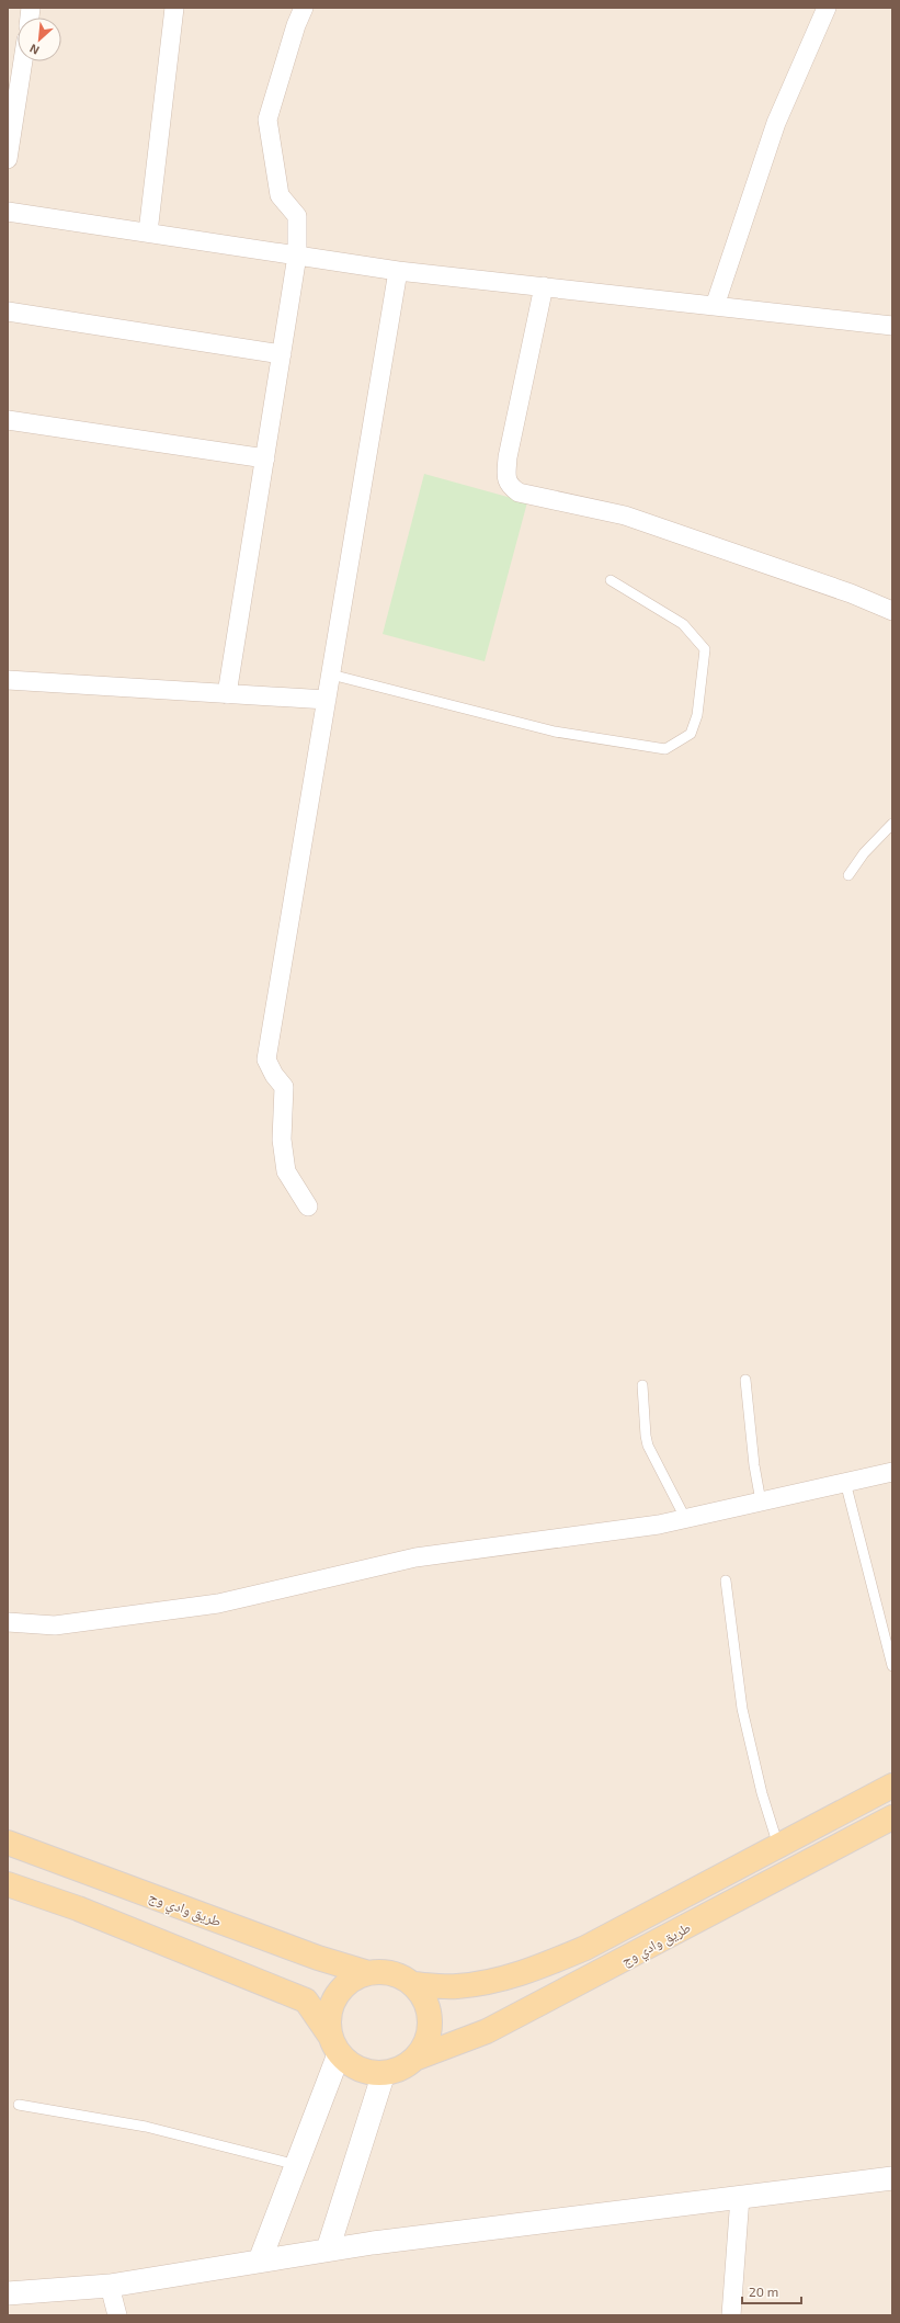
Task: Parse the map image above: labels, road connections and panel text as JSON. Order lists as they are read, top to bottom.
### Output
{
  "streets": {
    "main road": ["طريق وادي وج"]
  },
  "scale_bar": "20 m",
  "north": "bottom left"
}
